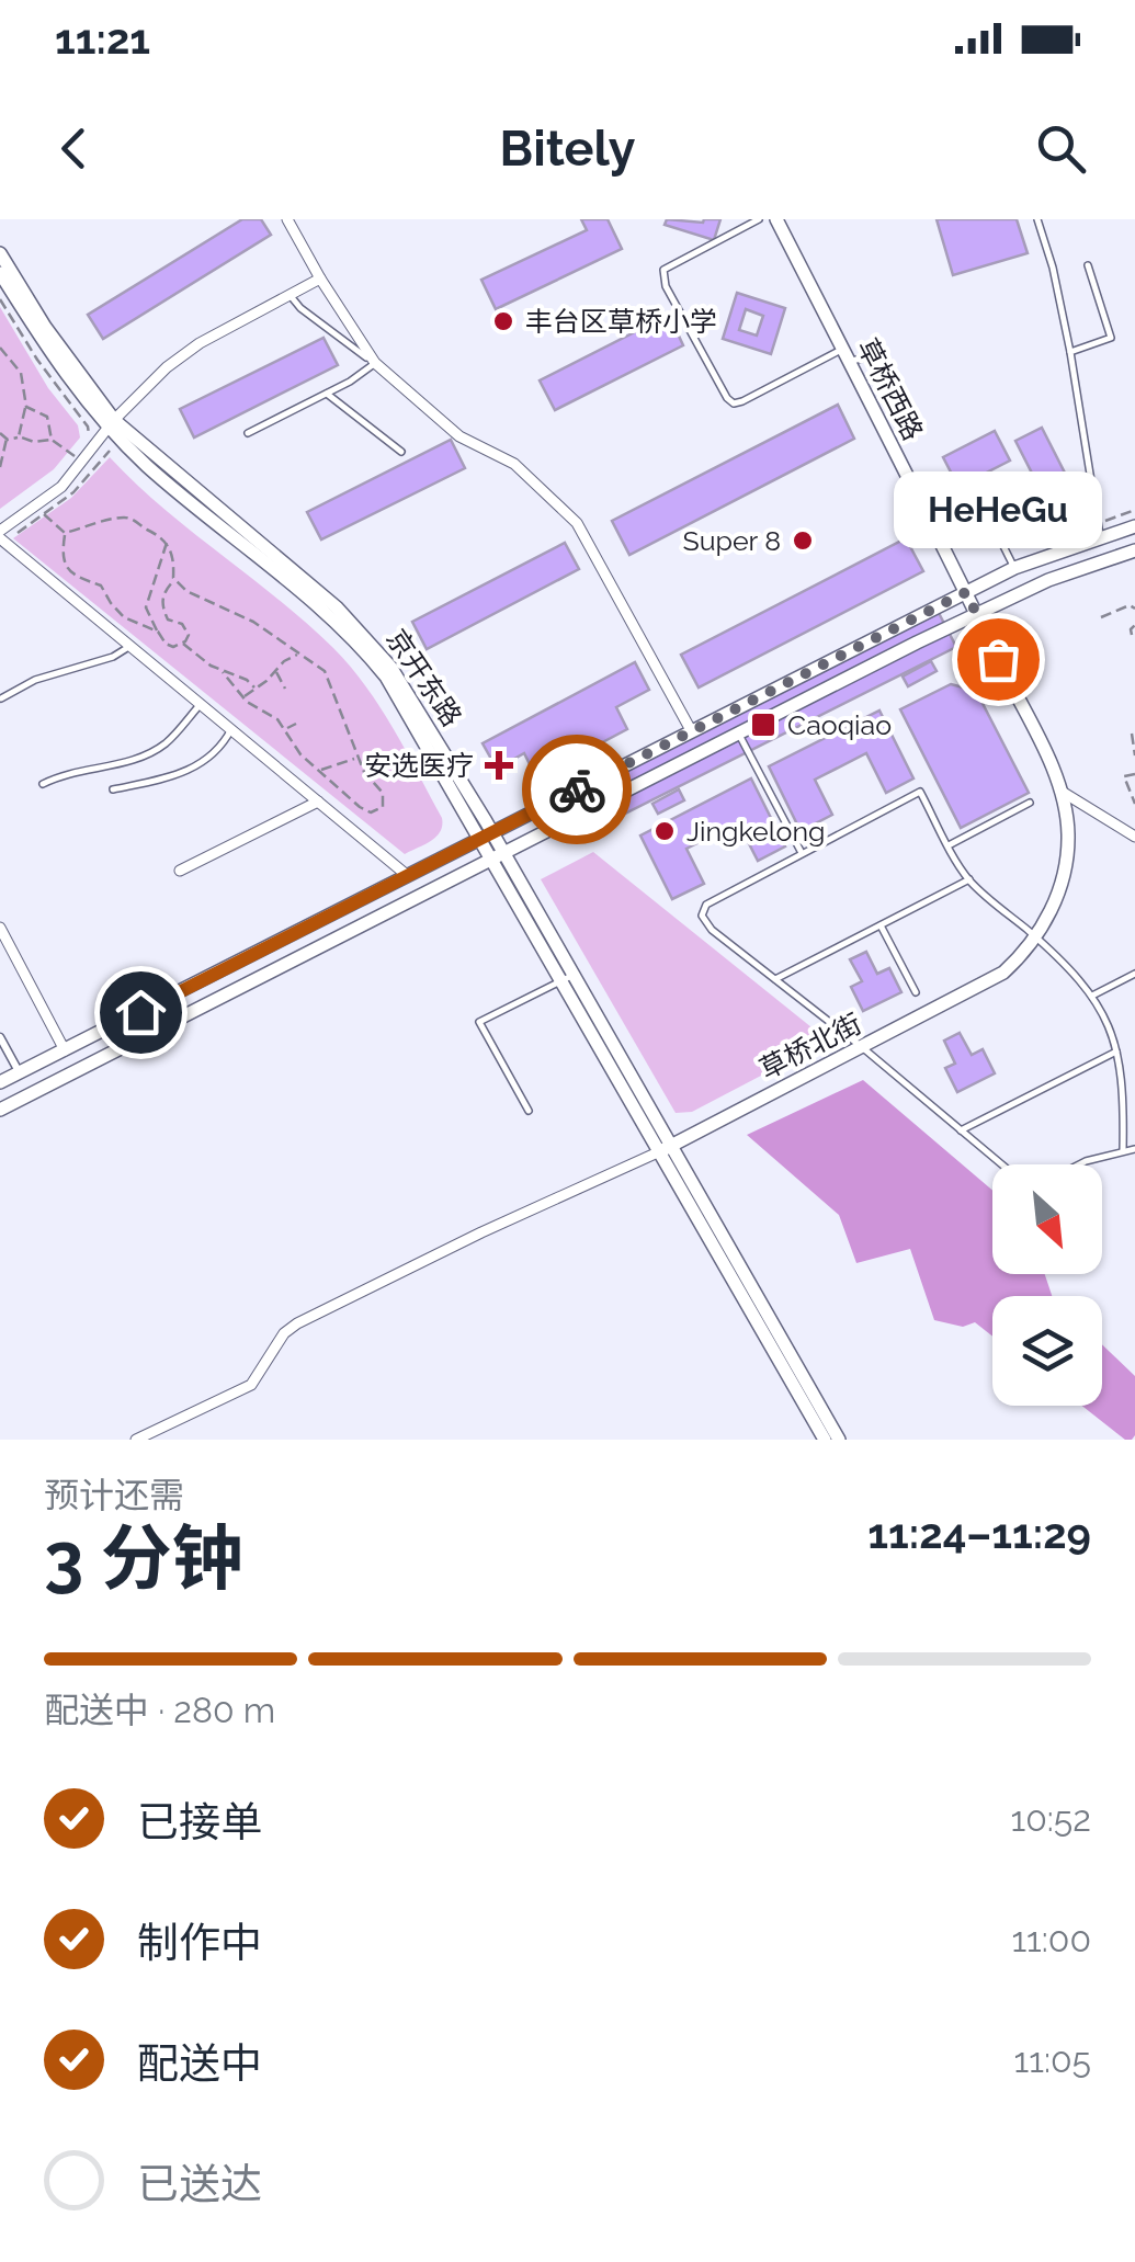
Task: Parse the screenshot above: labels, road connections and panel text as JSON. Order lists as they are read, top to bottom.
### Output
{
  "streets": {
    "street": ["草桥西路", "京开东路", "草桥北街"]
  },
  "crossings": [
    ["草桥西路", "草桥北街"],
    ["京开东路", "草桥北街"]
  ],
  "places": {
    "other": [
      "丰台区草桥小学",
      "Super 8",
      "HeHeGu",
      "Jingkelong"
    ],
    "transit": ["Caoqiao"],
    "health": ["安选医疗"]
  },
  "north": "bottom right",
  "page": {
    "status": "11:21",
    "header": "Bitely",
    "bubble": "HeHeGu",
    "heading": ["3 分钟", "预计还需", "11:24–11:29"],
    "bar": "配送中 · 280 m",
    "list": [
      ["已接单", "10:52"],
      ["制作中", "11:00"],
      ["配送中", "11:05"],
      "已送达"
    ]
  }
}
